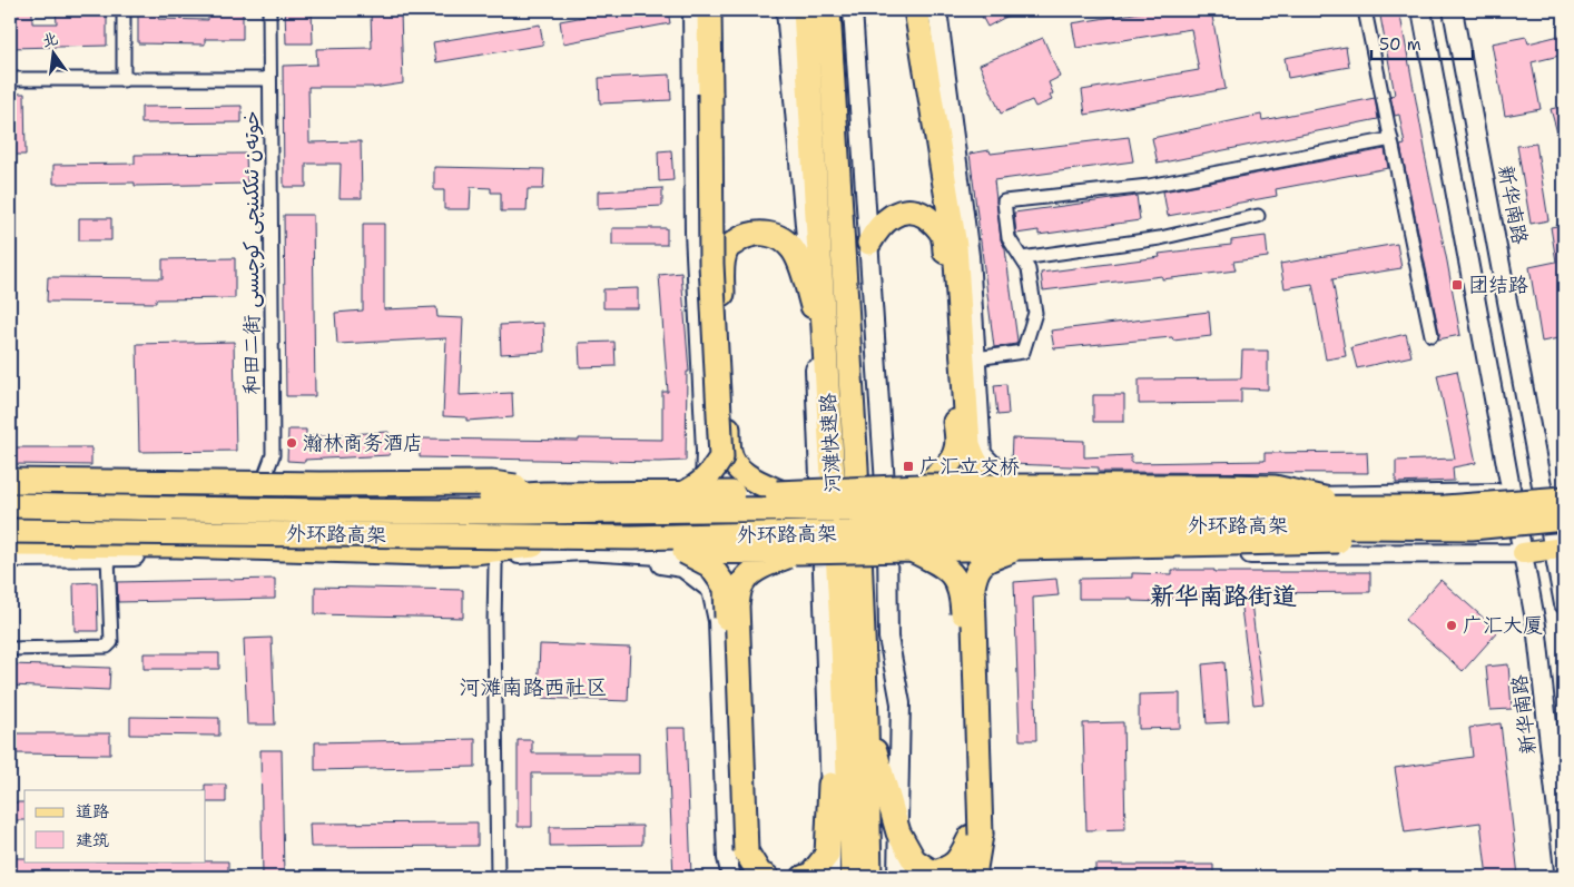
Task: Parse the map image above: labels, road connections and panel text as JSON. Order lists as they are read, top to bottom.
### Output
{
  "streets": {
    "highway": ["河滩快速路", "外环路高架"],
    "street": ["新华南路", "和田二街 خوتەن ئىككىنچى كوچىسى"]
  },
  "crossings": [
    ["新华南路", "外环路高架"]
  ],
  "districts": ["新华南路街道", "河滩南路西社区"],
  "places": {
    "transit": ["团结路", "广汇立交桥"],
    "other": ["瀚林商务酒店", "广汇大厦"]
  },
  "legend": ["道路", "建筑"],
  "scale_bar": "50 m",
  "north": "top"
}
